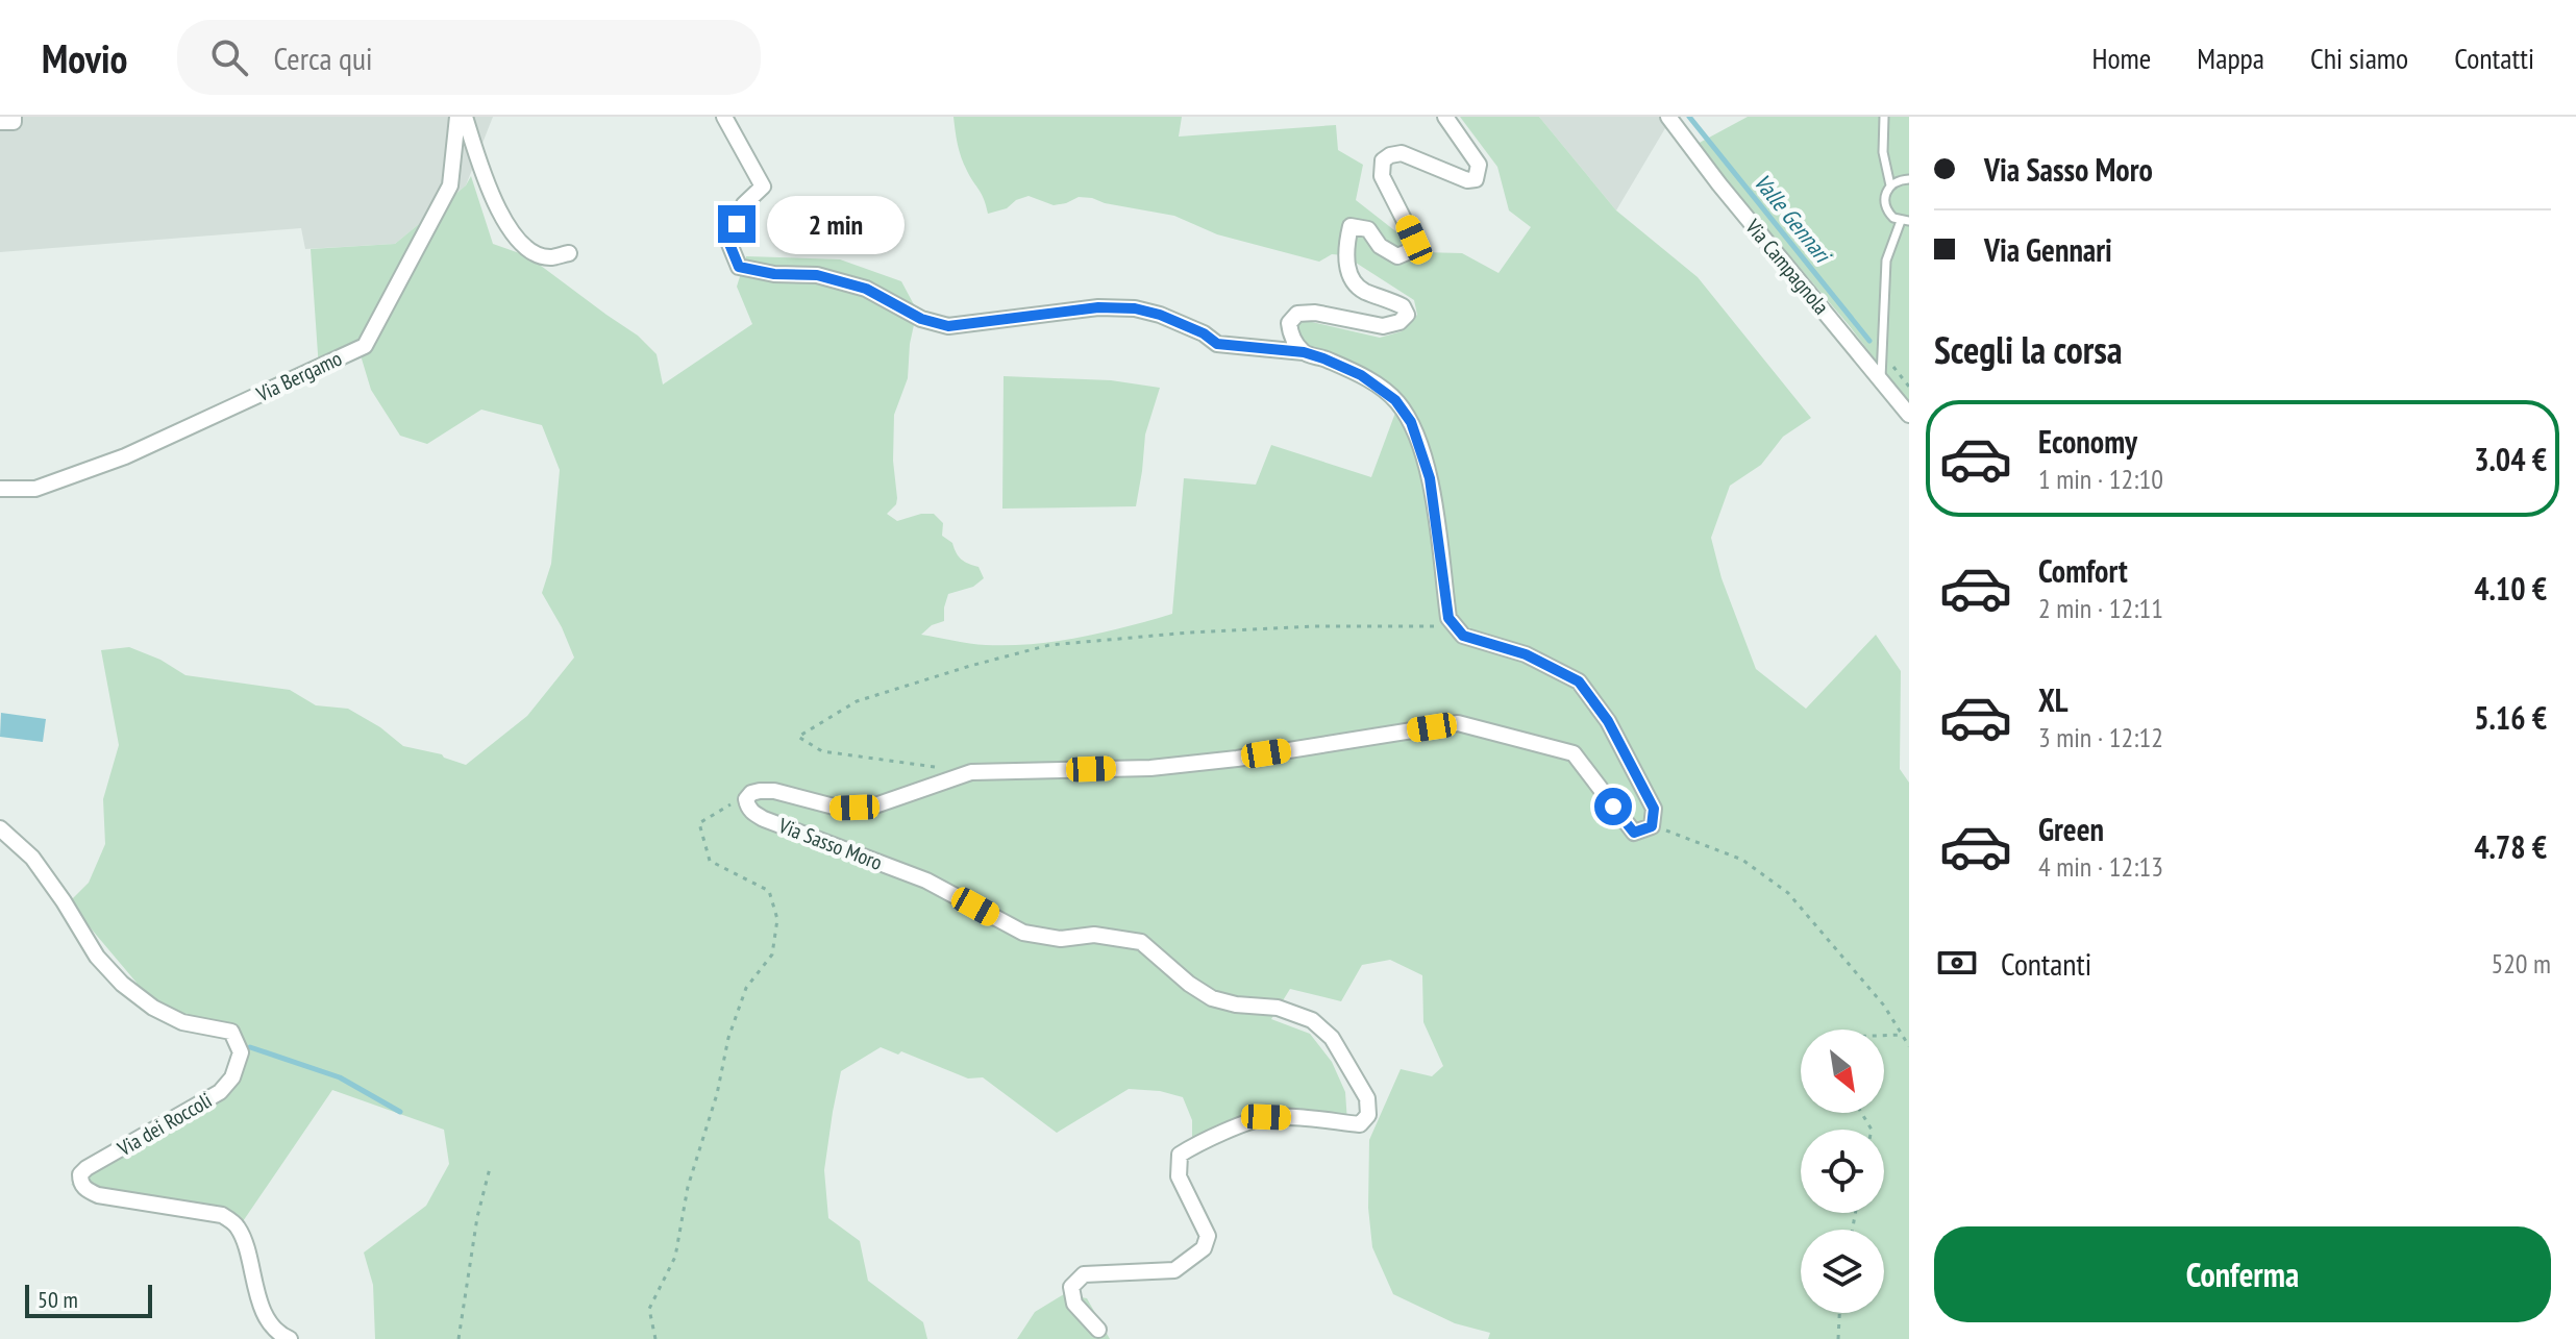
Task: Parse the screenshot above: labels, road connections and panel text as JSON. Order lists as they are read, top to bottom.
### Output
{
  "streets": {
    "street": [
      "Via Campagnola",
      "Via Bergamo",
      "Via Sasso Moro",
      "Via dei Roccoli"
    ]
  },
  "water": ["Valle Gennari"],
  "scale_bar": "50 m",
  "north": "bottom right",
  "page": {
    "header": "Movio",
    "search": "Cerca qui",
    "nav": [
      "Home",
      "Mappa",
      "Chi siamo",
      "Contatti"
    ],
    "banner": ["Via Sasso Moro", "Via Gennari"],
    "bubble": "2 min",
    "heading": "Scegli la corsa",
    "list": [
      {
        "name": "Economy",
        "note": "1 min · 12:10",
        "value": "3.04 €"
      },
      {
        "name": "Comfort",
        "note": "2 min · 12:11",
        "value": "4.10 €"
      },
      {
        "name": "XL",
        "note": "3 min · 12:12",
        "value": "5.16 €"
      },
      {
        "name": "Green",
        "note": "4 min · 12:13",
        "value": "4.78 €"
      }
    ],
    "pay": ["Contanti", "520 m"],
    "buttons": "Conferma",
    "scale": "50 m"
  }
}
